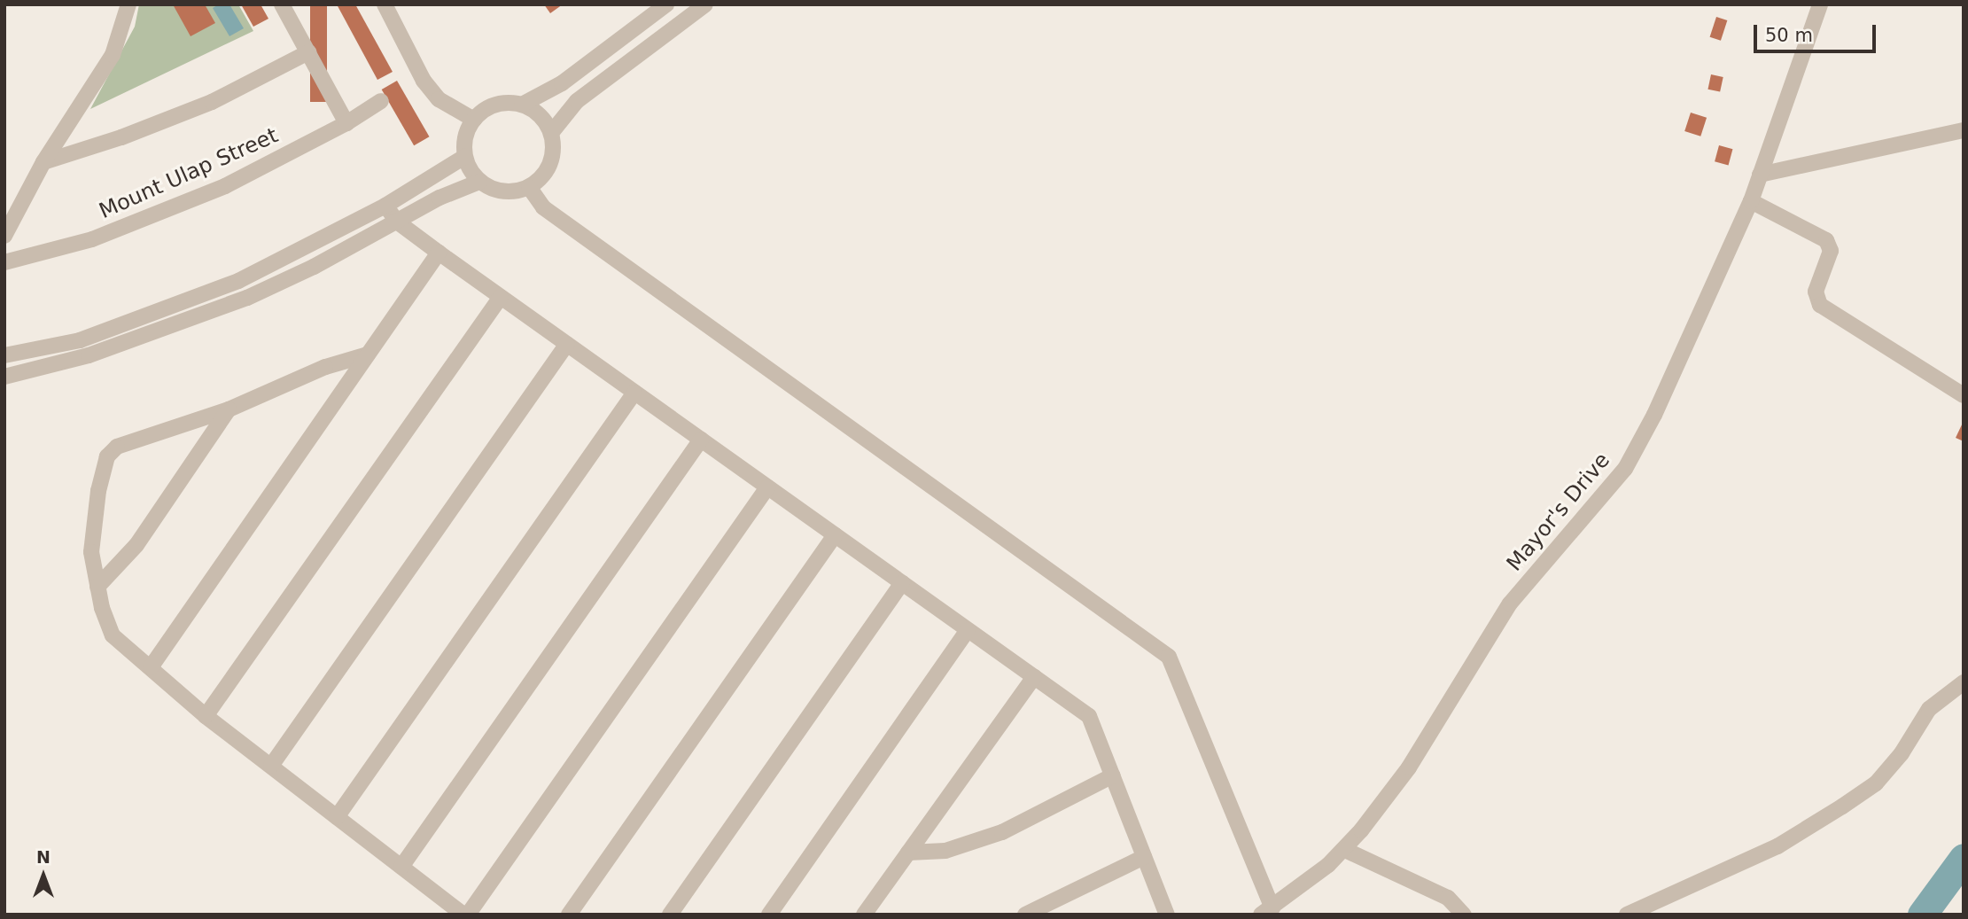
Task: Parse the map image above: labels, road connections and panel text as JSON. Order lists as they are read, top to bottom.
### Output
{
  "streets": {
    "street": ["Mount Ulap Street", "Mayor's Drive"]
  },
  "scale_bar": "50 m",
  "north": "top"
}
